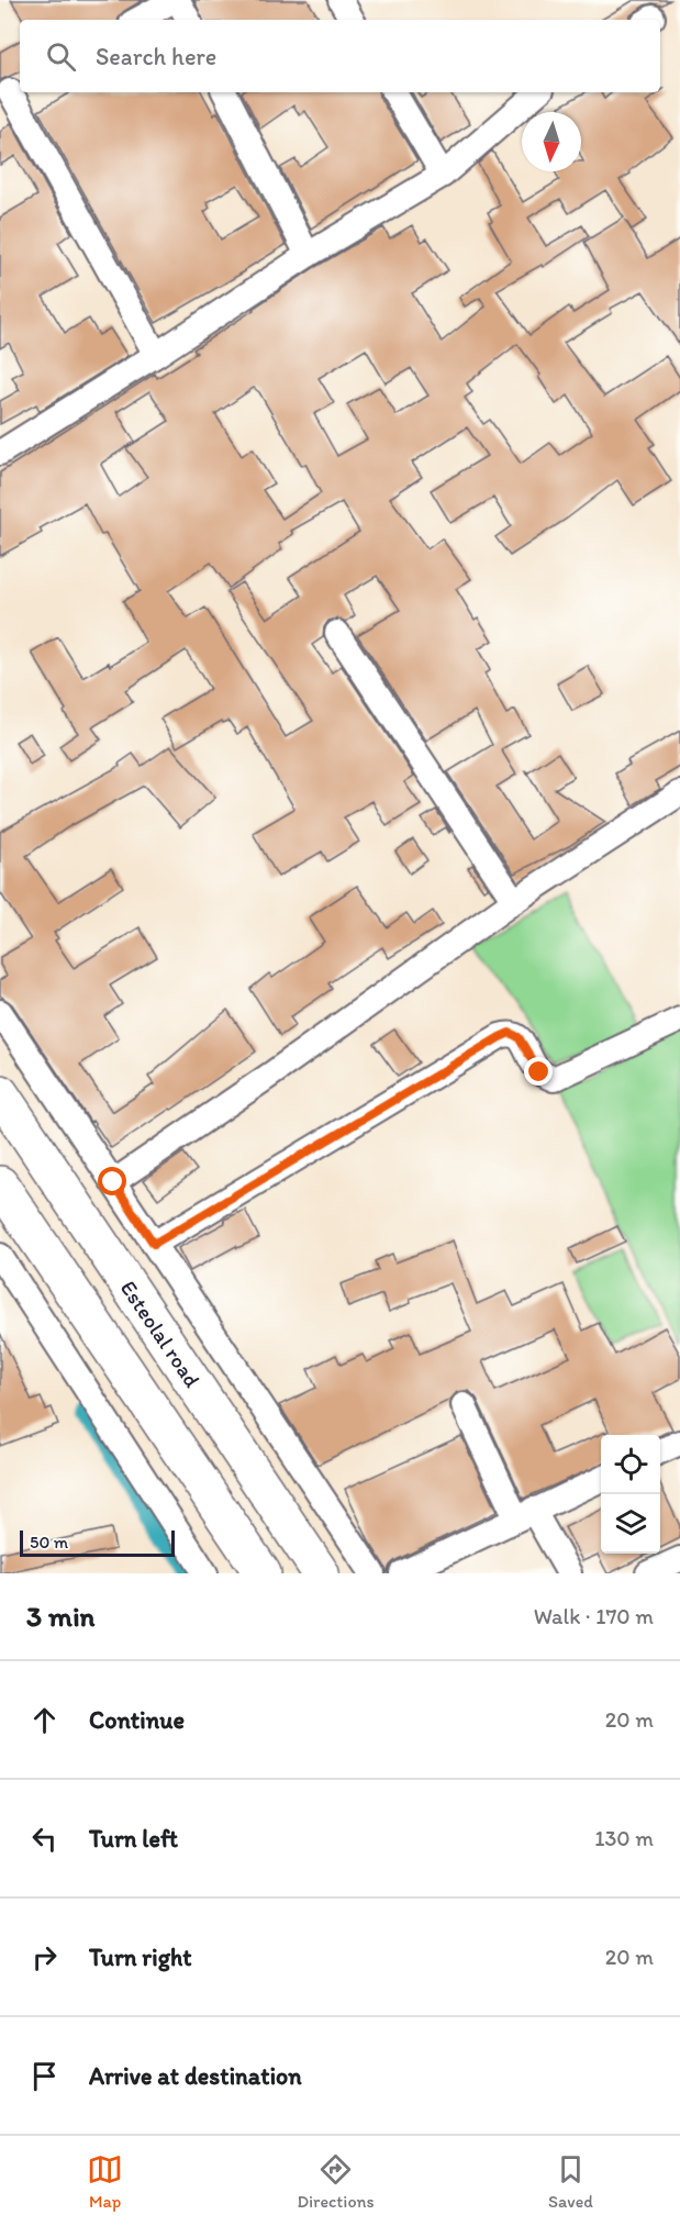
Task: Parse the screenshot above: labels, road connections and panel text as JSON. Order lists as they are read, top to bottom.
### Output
{
  "streets": {
    "highway": ["Esteolal road"]
  },
  "scale_bar": "50 m",
  "north": "bottom",
  "page": {
    "search": "Search here",
    "scale": "50 m",
    "heading": ["3 min", "Walk · 170 m"],
    "list": [
      ["Continue", "20 m"],
      ["Turn left", "130 m"],
      ["Turn right", "20 m"],
      "Arrive at destination"
    ],
    "nav": ["Map", "Directions", "Saved"]
  }
}
